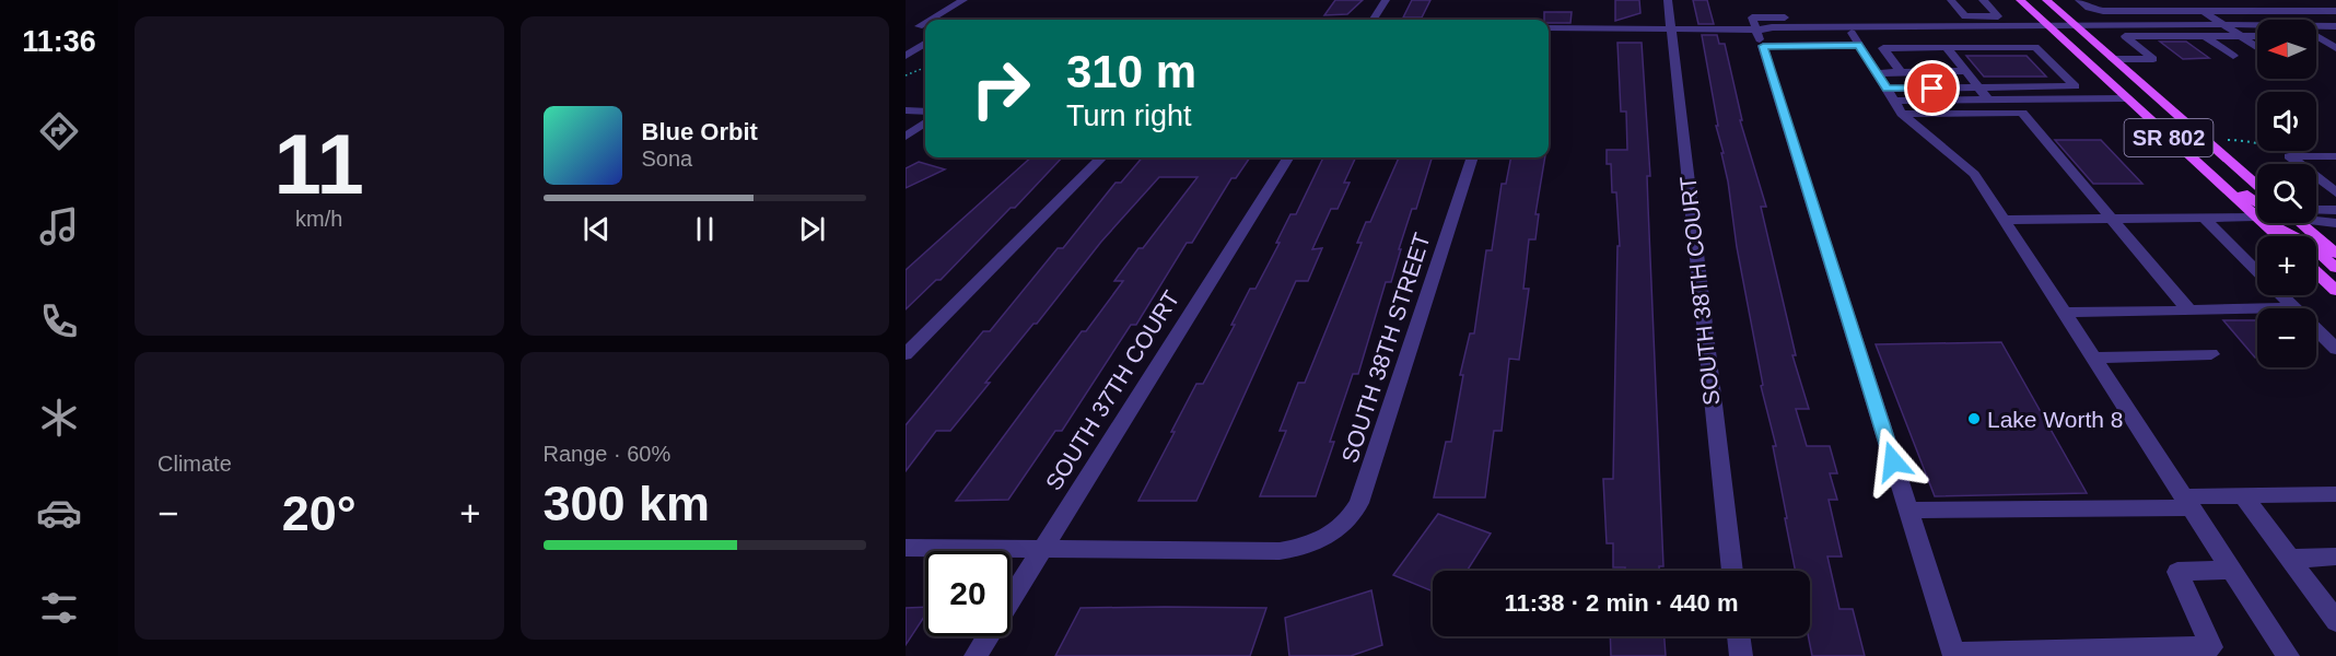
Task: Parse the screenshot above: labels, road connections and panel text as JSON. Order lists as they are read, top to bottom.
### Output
{
  "streets": {
    "main road": ["SR 802"],
    "street": ["SOUTH 38TH COURT", "SOUTH 38TH STREET", "SOUTH 37TH COURT"]
  },
  "crossings": [
    ["SOUTH 38TH STREET", "SOUTH 37TH COURT"]
  ],
  "places": ["Lake Worth 8"],
  "north": "left",
  "page": {
    "tabs": "11:36",
    "tile": [
      ["11", "km/h"],
      "Climate",
      ["Range · 60%", "300 km"]
    ],
    "map_buttons": ["+", "−"],
    "turn": ["310 m", "Turn right"],
    "song": ["Blue Orbit", "Sona"],
    "heat": ["−", "20°", "+"],
    "limit": "20",
    "trip": "11:38 · 2 min · 440 m"
  }
}
